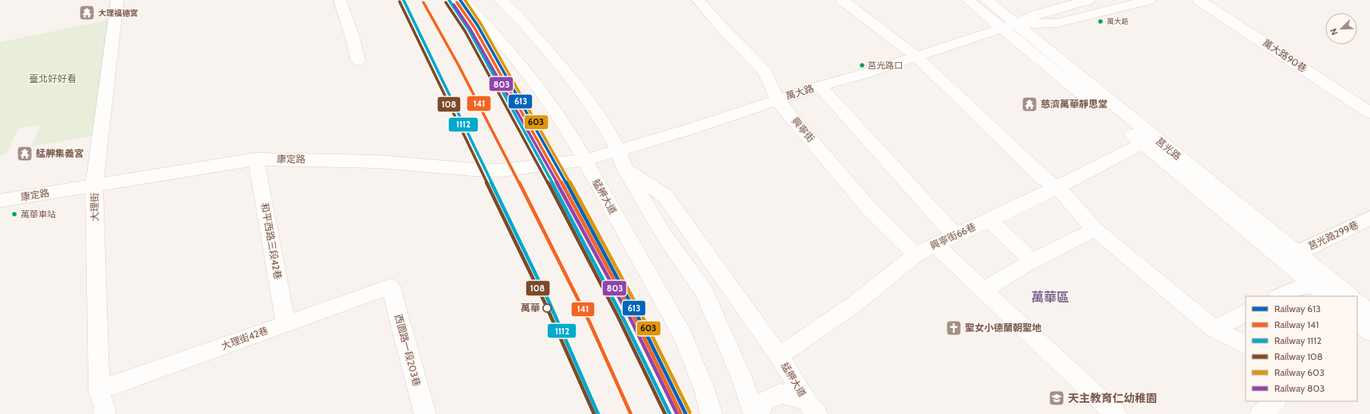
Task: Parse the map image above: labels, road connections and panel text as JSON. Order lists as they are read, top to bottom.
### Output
{
  "streets": {
    "street": [
      "萬大路90巷",
      "萬大路",
      "興寧街",
      "莒光路",
      "康定路",
      "艋舺大道",
      "大理街",
      "莒光路299巷",
      "興寧街66巷",
      "和平西路三段42巷",
      "大理街42巷",
      "西園路一段203巷"
    ]
  },
  "crossings": [
    ["萬大路", "興寧街"],
    ["萬大路", "莒光路"],
    ["萬大路", "康定路"],
    ["萬大路", "艋舺大道"],
    ["興寧街", "興寧街66巷"],
    ["莒光路", "莒光路299巷"],
    ["莒光路", "興寧街66巷"],
    ["康定路", "艋舺大道"],
    ["康定路", "大理街"],
    ["康定路", "和平西路三段42巷"],
    ["艋舺大道", "興寧街66巷"],
    ["大理街", "大理街42巷"],
    ["和平西路三段42巷", "大理街42巷"],
    ["大理街42巷", "西園路一段203巷"]
  ],
  "districts": ["萬華區"],
  "parks": ["臺北好好看"],
  "places": {
    "temple": ["大理福德宮", "慈濟萬華靜思堂", "艋舺集義宮"],
    "other": [
      "萬大路",
      "莒光路口",
      "萬華車站",
      "萬華"
    ],
    "church": ["聖女小德蘭朝聖地"],
    "school or university": ["天主教育仁幼稚園"]
  },
  "lines": [
    "rail line 613",
    "rail line 1112",
    "rail line 603",
    "rail line 108",
    "rail line 141",
    "rail line 803"
  ],
  "legend": [
    "Railway 613",
    "Railway 141",
    "Railway 1112",
    "Railway 108",
    "Railway 603",
    "Railway 803"
  ],
  "north": "bottom left"
}
